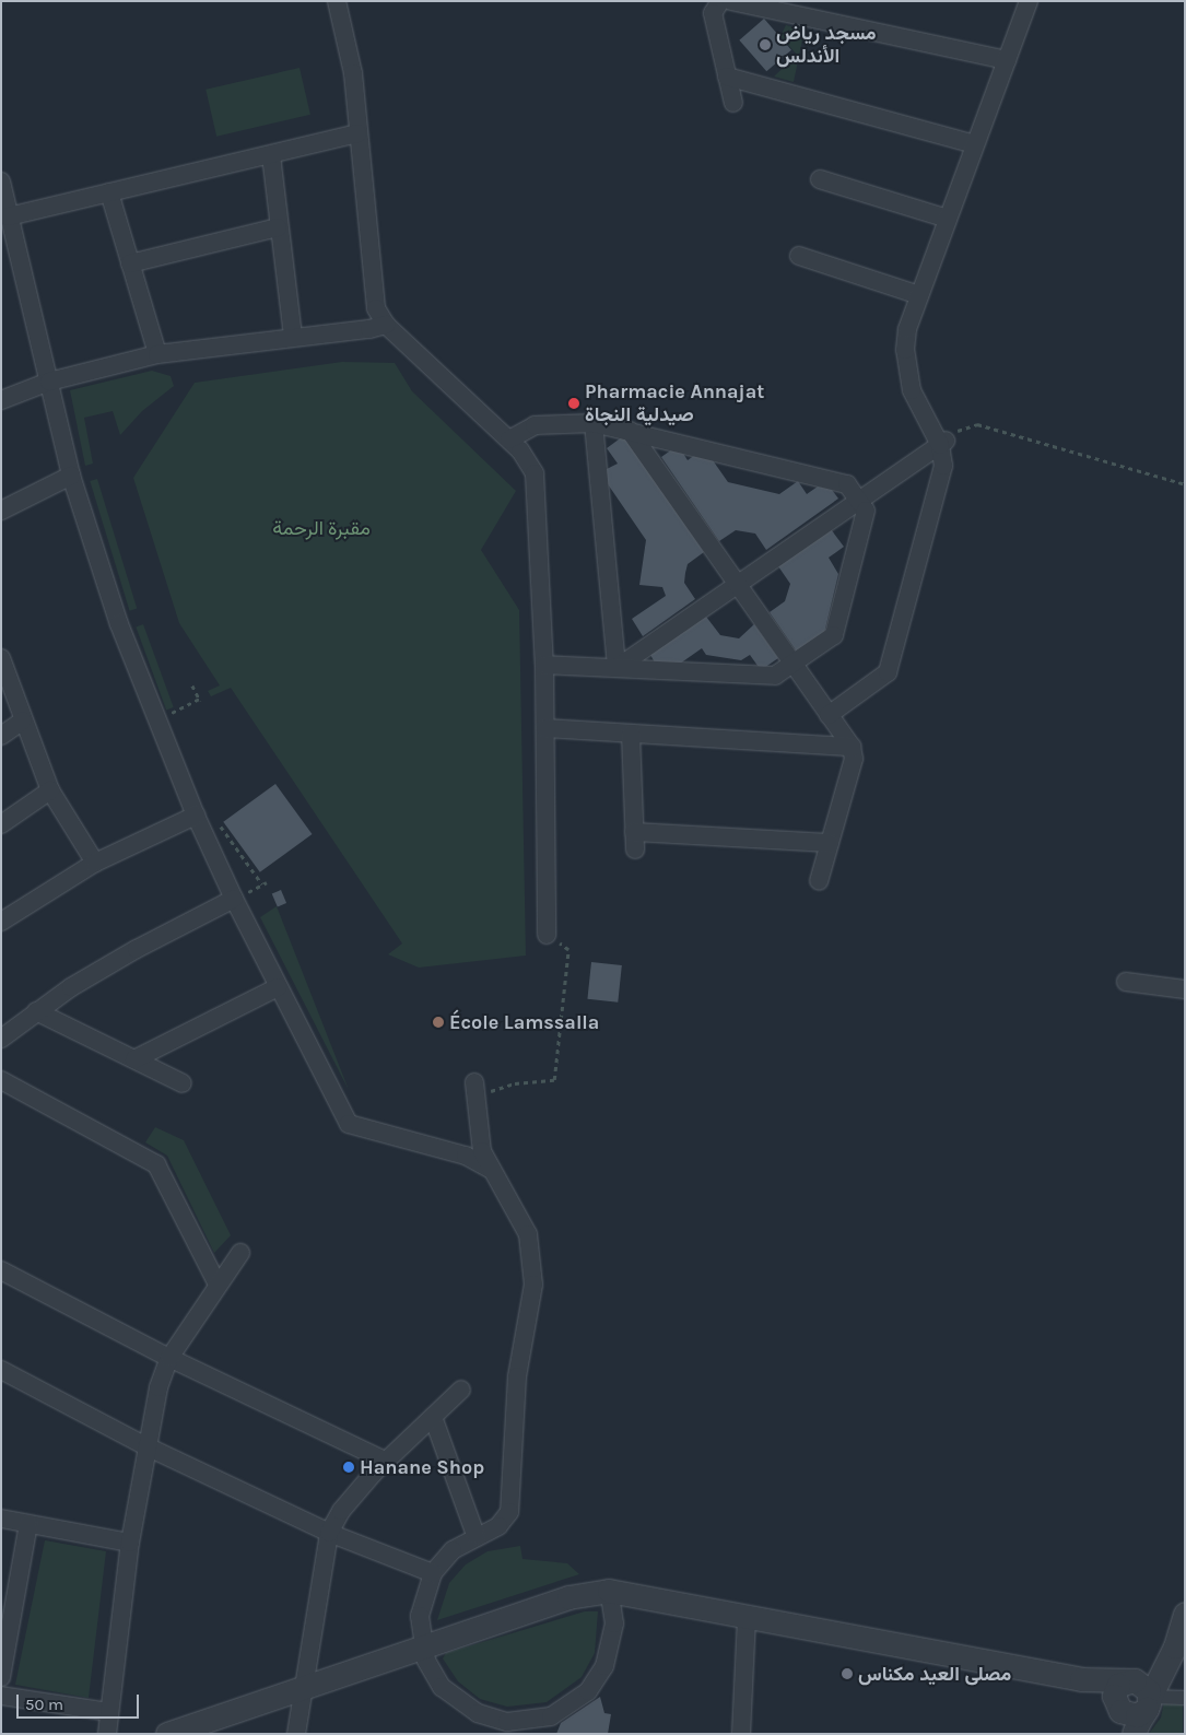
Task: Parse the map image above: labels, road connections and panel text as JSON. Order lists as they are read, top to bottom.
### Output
{
  "parks": ["مقبرة الرحمة"],
  "places": [
    "مسجد رياض الأندلس",
    "Pharmacie Annajat صيدلية النجاة",
    "École Lamssalla",
    "Hanane Shop",
    "مصلى العيد مكناس"
  ],
  "scale_bar": "50 m"
}
